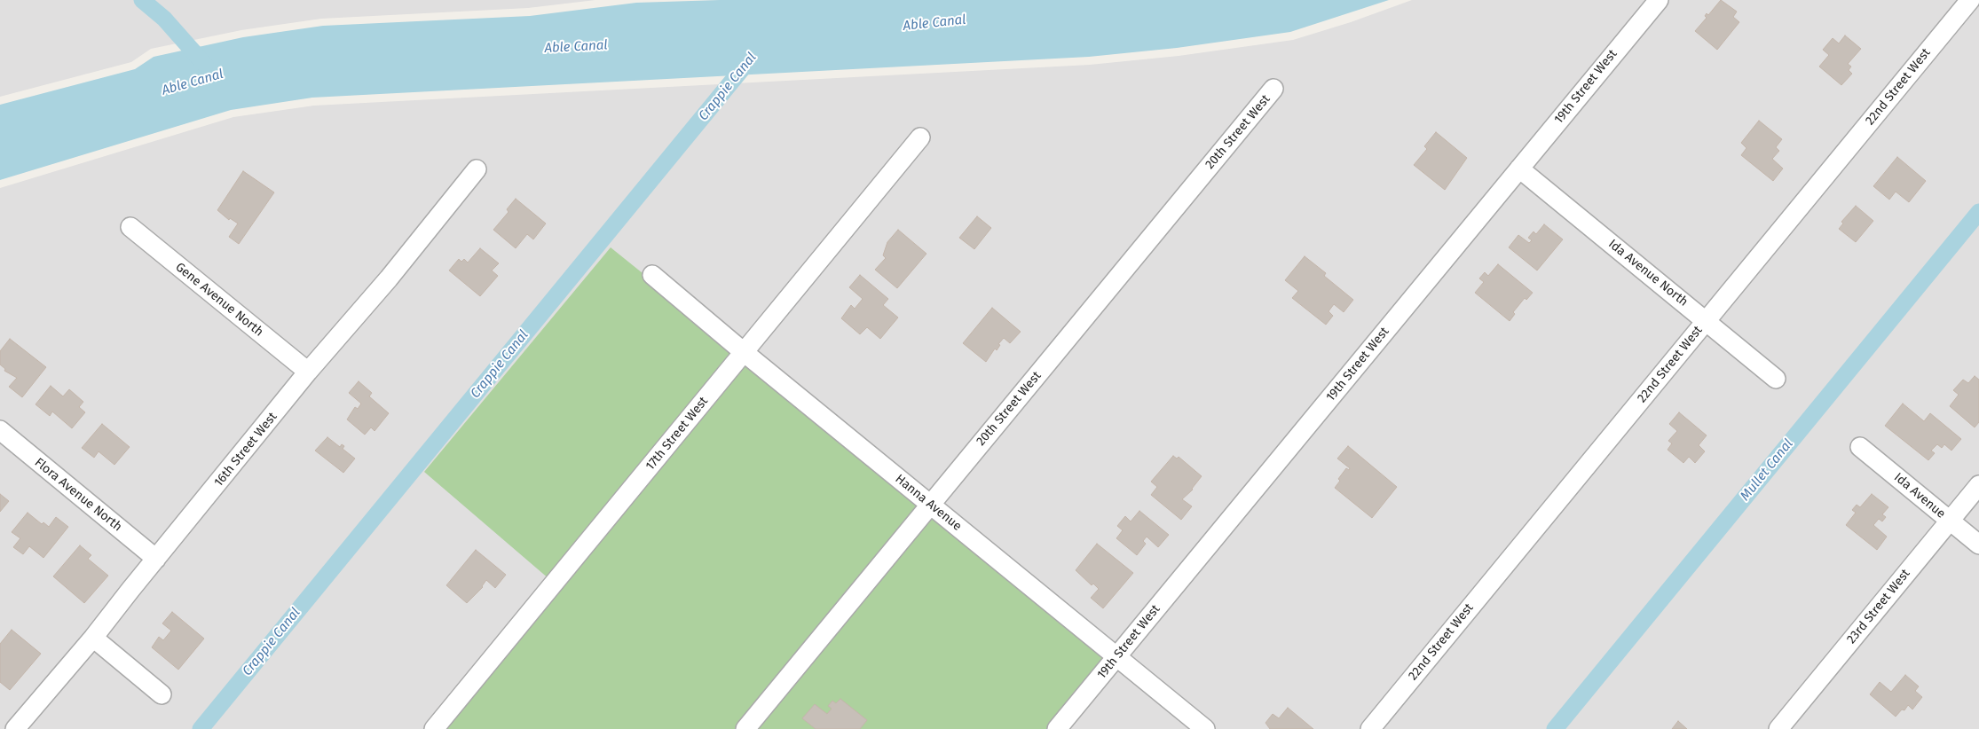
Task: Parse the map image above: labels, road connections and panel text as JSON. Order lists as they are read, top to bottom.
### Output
{
  "streets": {
    "street": [
      "19th Street West",
      "22nd Street West",
      "20th Street West",
      "Ida Avenue North",
      "Gene Avenue North",
      "17th Street West",
      "16th Street West",
      "Flora Avenue North",
      "Ida Avenue",
      "Hanna Avenue",
      "23rd Street West"
    ]
  },
  "crossings": [
    ["19th Street West", "Ida Avenue North"],
    ["19th Street West", "Hanna Avenue"],
    ["22nd Street West", "Ida Avenue North"],
    ["20th Street West", "Hanna Avenue"],
    ["Gene Avenue North", "16th Street West"],
    ["17th Street West", "Hanna Avenue"],
    ["16th Street West", "Flora Avenue North"],
    ["Ida Avenue", "23rd Street West"]
  ],
  "water": ["Able Canal", "Crappie Canal", "Mullet Canal"]
}
